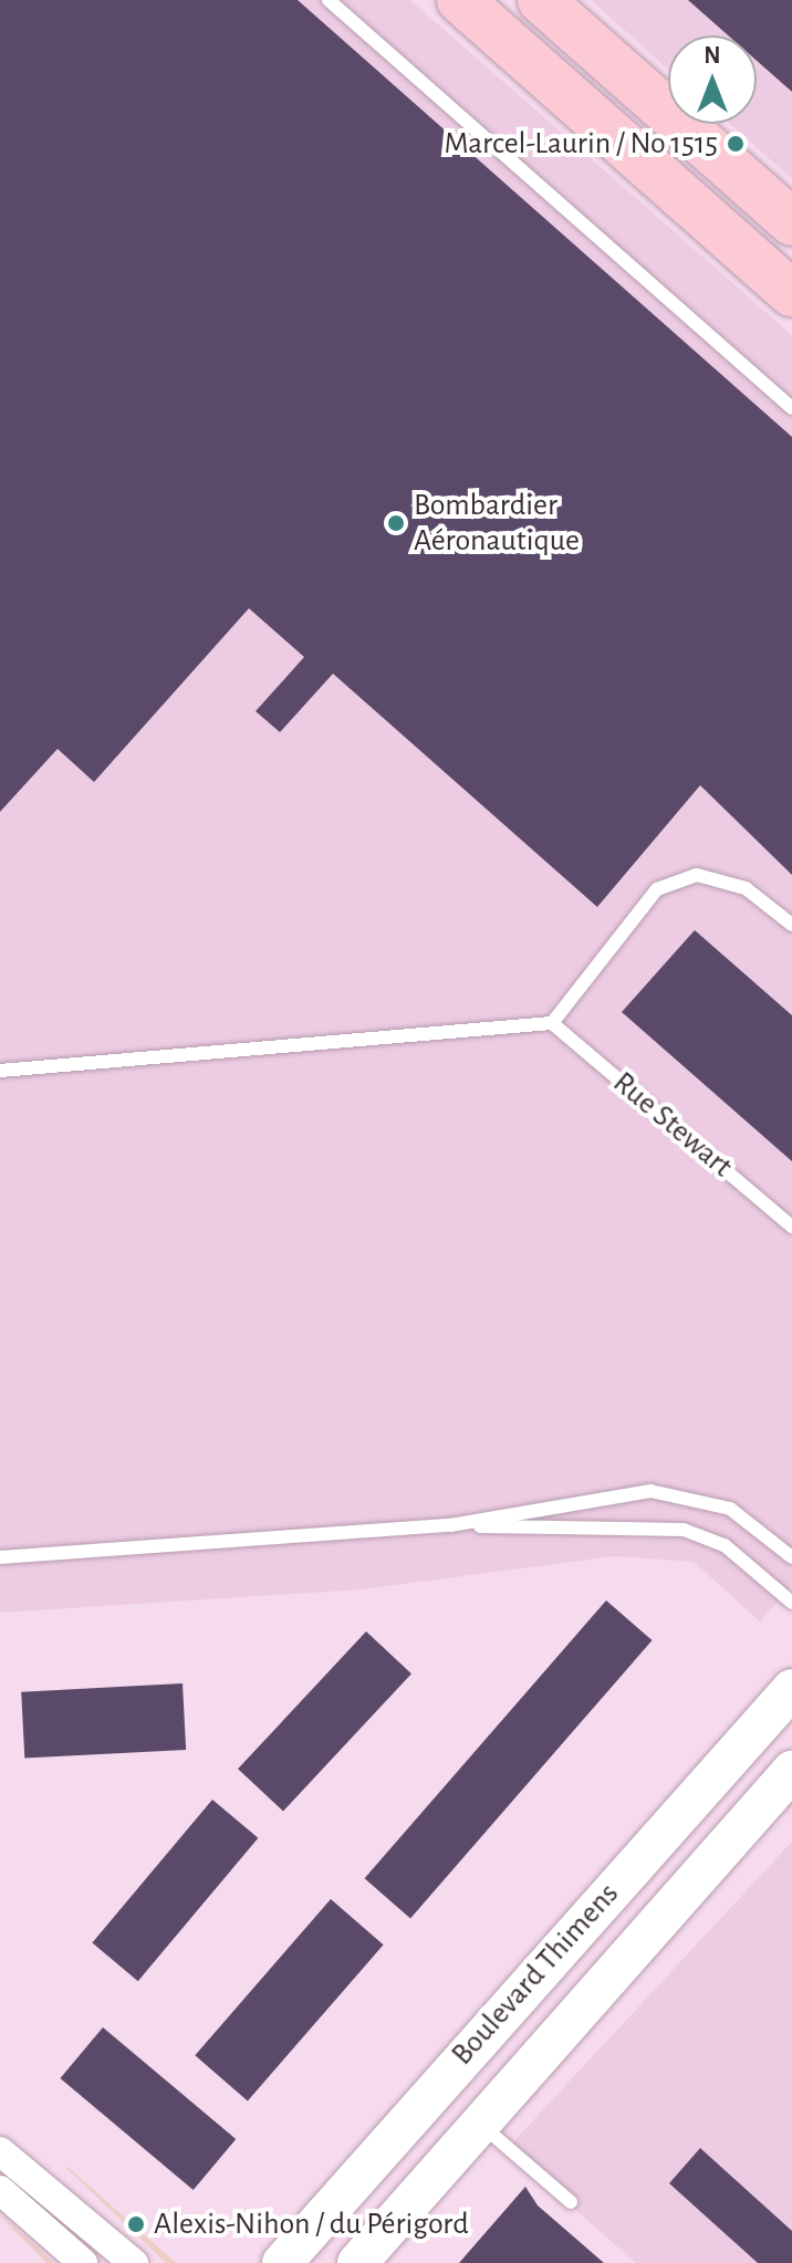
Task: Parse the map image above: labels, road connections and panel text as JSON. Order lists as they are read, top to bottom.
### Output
{
  "streets": {
    "street": ["Boulevard Thimens"],
    "lane": ["Rue Stewart"]
  },
  "places": ["Marcel-Laurin / No 1515", "Bombardier Aéronautique", "Alexis-Nihon / du Périgord"],
  "north": "top"
}
